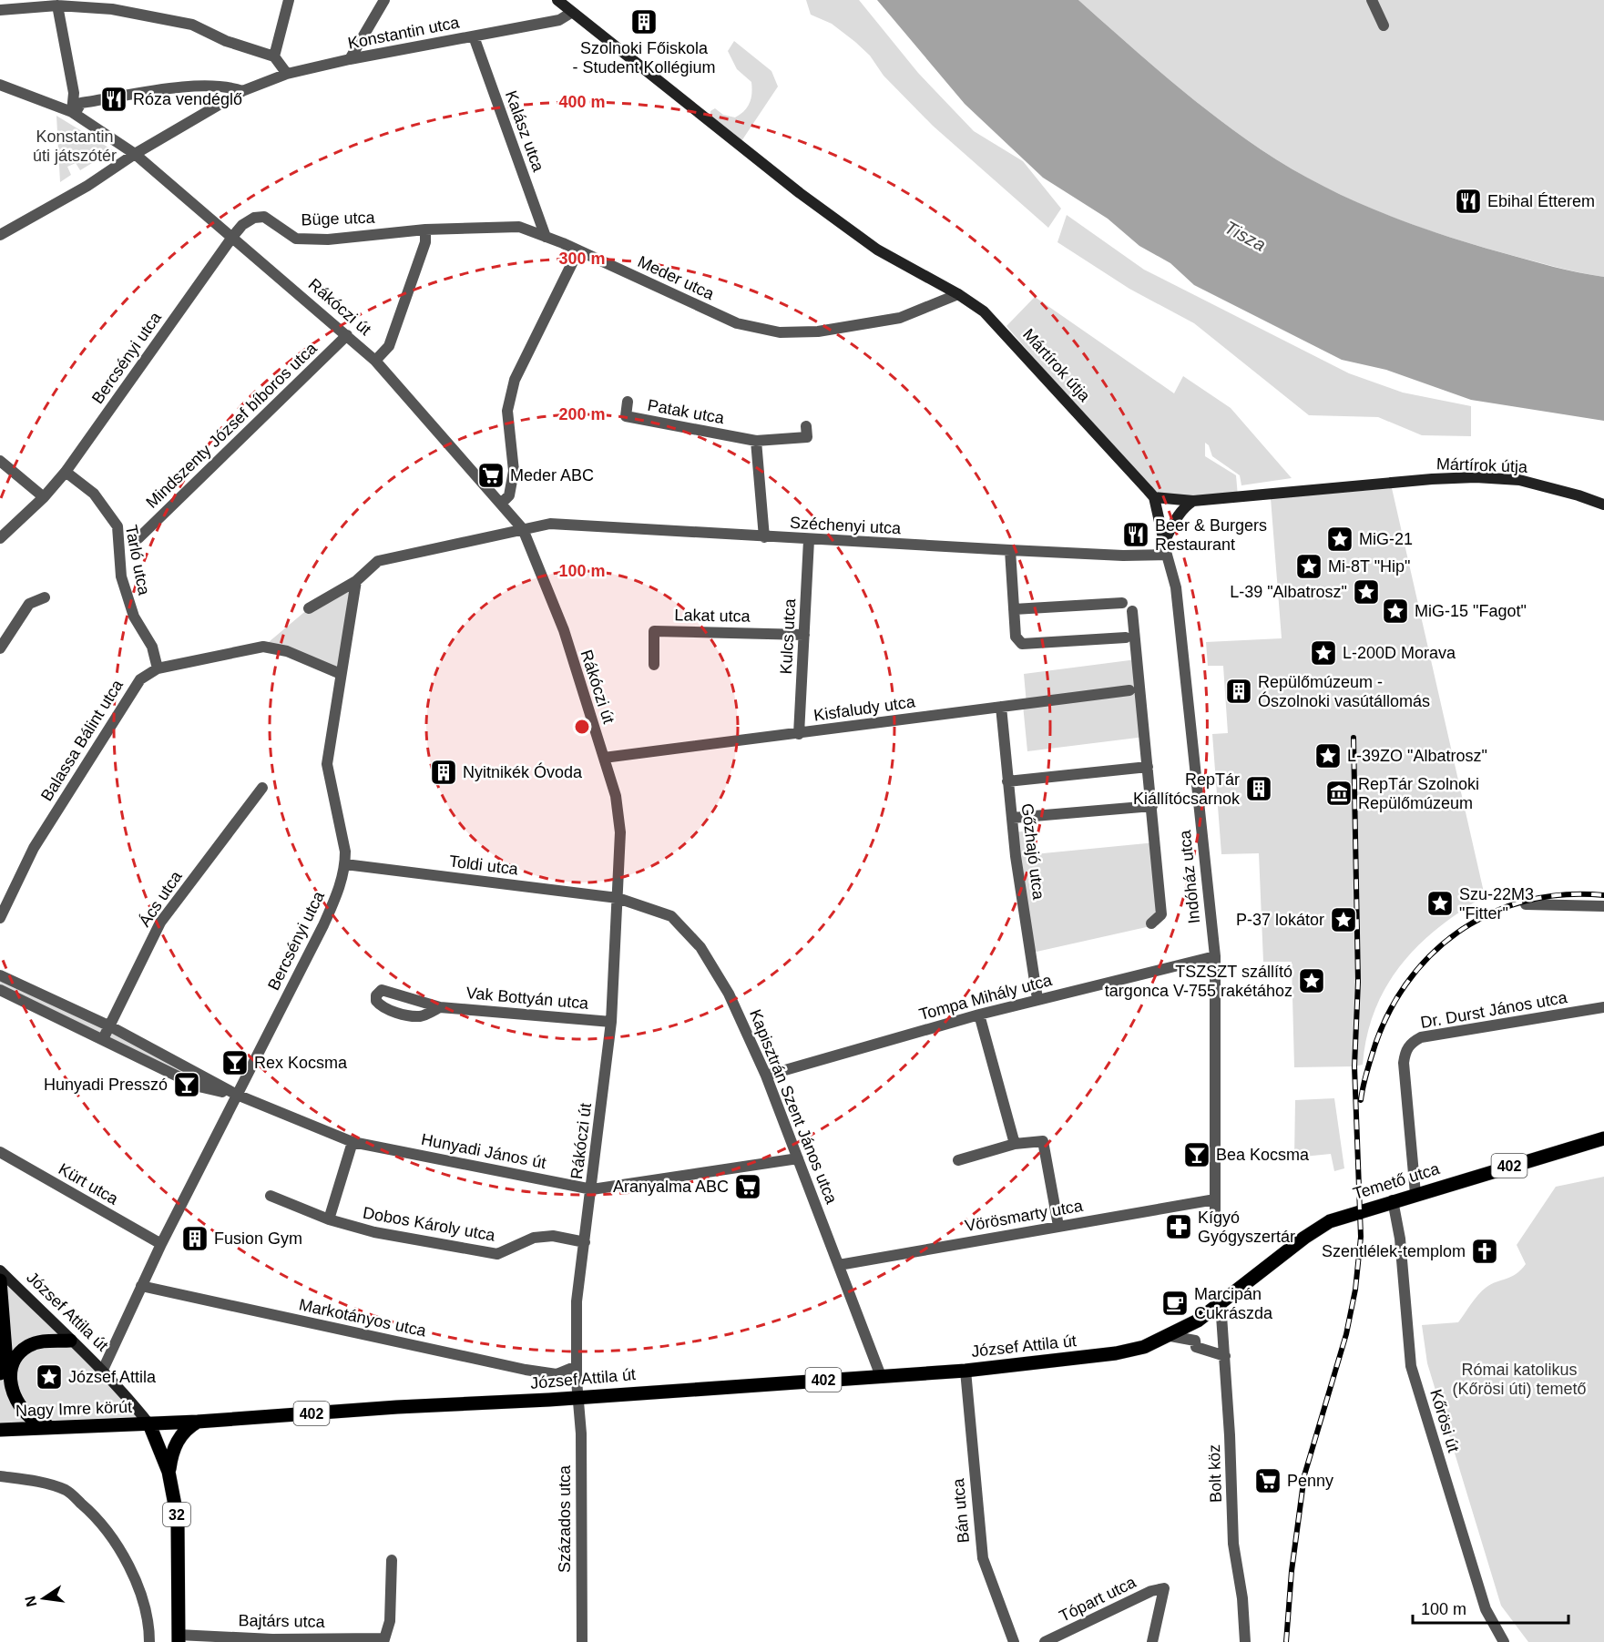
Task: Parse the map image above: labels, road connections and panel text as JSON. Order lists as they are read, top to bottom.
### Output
{
  "streets": {
    "main road": [
      "402",
      "Temető utca",
      "József Attila út",
      "Nagy Imre körút",
      "32"
    ],
    "street": [
      "Konstantin utca",
      "Kalász utca",
      "Büge utca",
      "Meder utca",
      "Rákóczi út",
      "Bercsényi utca",
      "Mártírok útja",
      "Patak utca",
      "Mindszenty József bíboros utca",
      "Széchenyi utca",
      "Tarló utca",
      "Lakat utca",
      "Kulcs utca",
      "Kisfaludy utca",
      "Balassa Bálint utca",
      "Gőzhajó utca",
      "Toldi utca",
      "Indóház utca",
      "Ács utca",
      "Tompa Mihály utca",
      "Vak Bottyán utca",
      "Dr. Durst János utca",
      "Kapisztrán Szent János utca",
      "Hunyadi János út",
      "Kürt utca",
      "Vörösmarty utca",
      "Dobos Károly utca",
      "Markotányos utca",
      "Kőrösi út",
      "Bolt köz",
      "Bán utca",
      "Százados utca",
      "Tópart utca",
      "Bajtárs utca"
    ]
  },
  "crossings": [
    ["Konstantin utca", "Kalász utca"],
    ["Konstantin utca", "Rákóczi út"],
    ["Konstantin utca", "Mártírok útja"],
    ["Kalász utca", "Meder utca"],
    ["Büge utca", "Meder utca"],
    ["Büge utca", "Rákóczi út"],
    ["Büge utca", "Bercsényi utca"],
    ["Meder utca", "Mártírok útja"],
    ["Rákóczi út", "Bercsényi utca"],
    ["Rákóczi út", "Mindszenty József bíboros utca"],
    ["Rákóczi út", "Széchenyi utca"],
    ["Rákóczi út", "Kisfaludy utca"],
    ["Rákóczi út", "Toldi utca"],
    ["Rákóczi út", "Vak Bottyán utca"],
    ["Rákóczi út", "Kapisztrán Szent János utca"],
    ["Rákóczi út", "Hunyadi János út"],
    ["Rákóczi út", "Dobos Károly utca"],
    ["Rákóczi út", "József Attila út"],
    ["Rákóczi út", "Markotányos utca"],
    ["Rákóczi út", "Százados utca"],
    ["Bercsényi utca", "Tarló utca"],
    ["Bercsényi utca", "Balassa Bálint utca"],
    ["Bercsényi utca", "Toldi utca"],
    ["Bercsényi utca", "Hunyadi János út"],
    ["Bercsényi utca", "Kürt utca"],
    ["Bercsényi utca", "József Attila út"],
    ["Bercsényi utca", "Markotányos utca"],
    ["Széchenyi utca", "Kulcs utca"],
    ["Széchenyi utca", "Indóház utca"],
    ["Tarló utca", "Balassa Bálint utca"],
    ["Lakat utca", "Kulcs utca"],
    ["Kulcs utca", "Kisfaludy utca"],
    ["Kisfaludy utca", "Gőzhajó utca"],
    ["Gőzhajó utca", "Tompa Mihály utca"],
    ["Toldi utca", "Kapisztrán Szent János utca"],
    ["Indóház utca", "Tompa Mihály utca"],
    ["Indóház utca", "Vörösmarty utca"],
    ["Ács utca", "Hunyadi János út"],
    ["Tompa Mihály utca", "Kapisztrán Szent János utca"],
    ["Dr. Durst János utca", "Temető utca"],
    ["Kapisztrán Szent János utca", "Hunyadi János út"],
    ["Kapisztrán Szent János utca", "Vörösmarty utca"],
    ["Kapisztrán Szent János utca", "József Attila út"],
    ["Temető utca", "József Attila út"],
    ["Temető utca", "Kőrösi út"],
    ["Temető utca", "Bolt köz"],
    ["József Attila út", "Nagy Imre körút"],
    ["József Attila út", "Bolt köz"],
    ["József Attila út", "Bán utca"],
    ["József Attila út", "32"],
    ["József Attila út", "Százados utca"],
    ["Nagy Imre körút", "32"],
    ["32", "Bajtárs utca"]
  ],
  "water": ["Tisza"],
  "parks": ["Konstantin úti játszótér", "Római katolikus (Kőrösi úti) temető"],
  "places": {
    "building": [
      "Szolnoki Főiskola - Student Kollégium",
      "Repülőmúzeum - Ószolnoki vasútállomás",
      "Nyitnikék Óvoda",
      "RepTár Kiállítócsarnok",
      "Fusion Gym"
    ],
    "restaurant": ["Róza vendéglő", "Ebihal Étterem", "Beer & Burgers Restaurant"],
    "supermarket": ["Meder ABC", "Aranyalma ABC", "Penny"],
    "place": [
      "MiG-21",
      "Mi-8T \"Hip\"",
      "L-39 \"Albatrosz\"",
      "MiG-15 \"Fagot\"",
      "L-200D Morava",
      "L-39ZO \"Albatrosz\"",
      "Szu-22M3 \"Fitter\"",
      "P-37 lokátor",
      "TSZSZT szállító targonca V-755 rakétához",
      "József Attila"
    ],
    "museum": ["RepTár Szolnoki Repülőmúzeum"],
    "bar": ["Rex Kocsma", "Hunyadi Presszó", "Bea Kocsma"],
    "pharmacy": ["Kígyó Gyógyszertár"],
    "church": ["Szentlélek-templom"],
    "cafe": ["Marcipán Cukrászda"]
  },
  "scale_bar": "100 m",
  "north": "left",
  "rings": [
    "400 m",
    "300 m",
    "200 m",
    "100 m"
  ]
}
